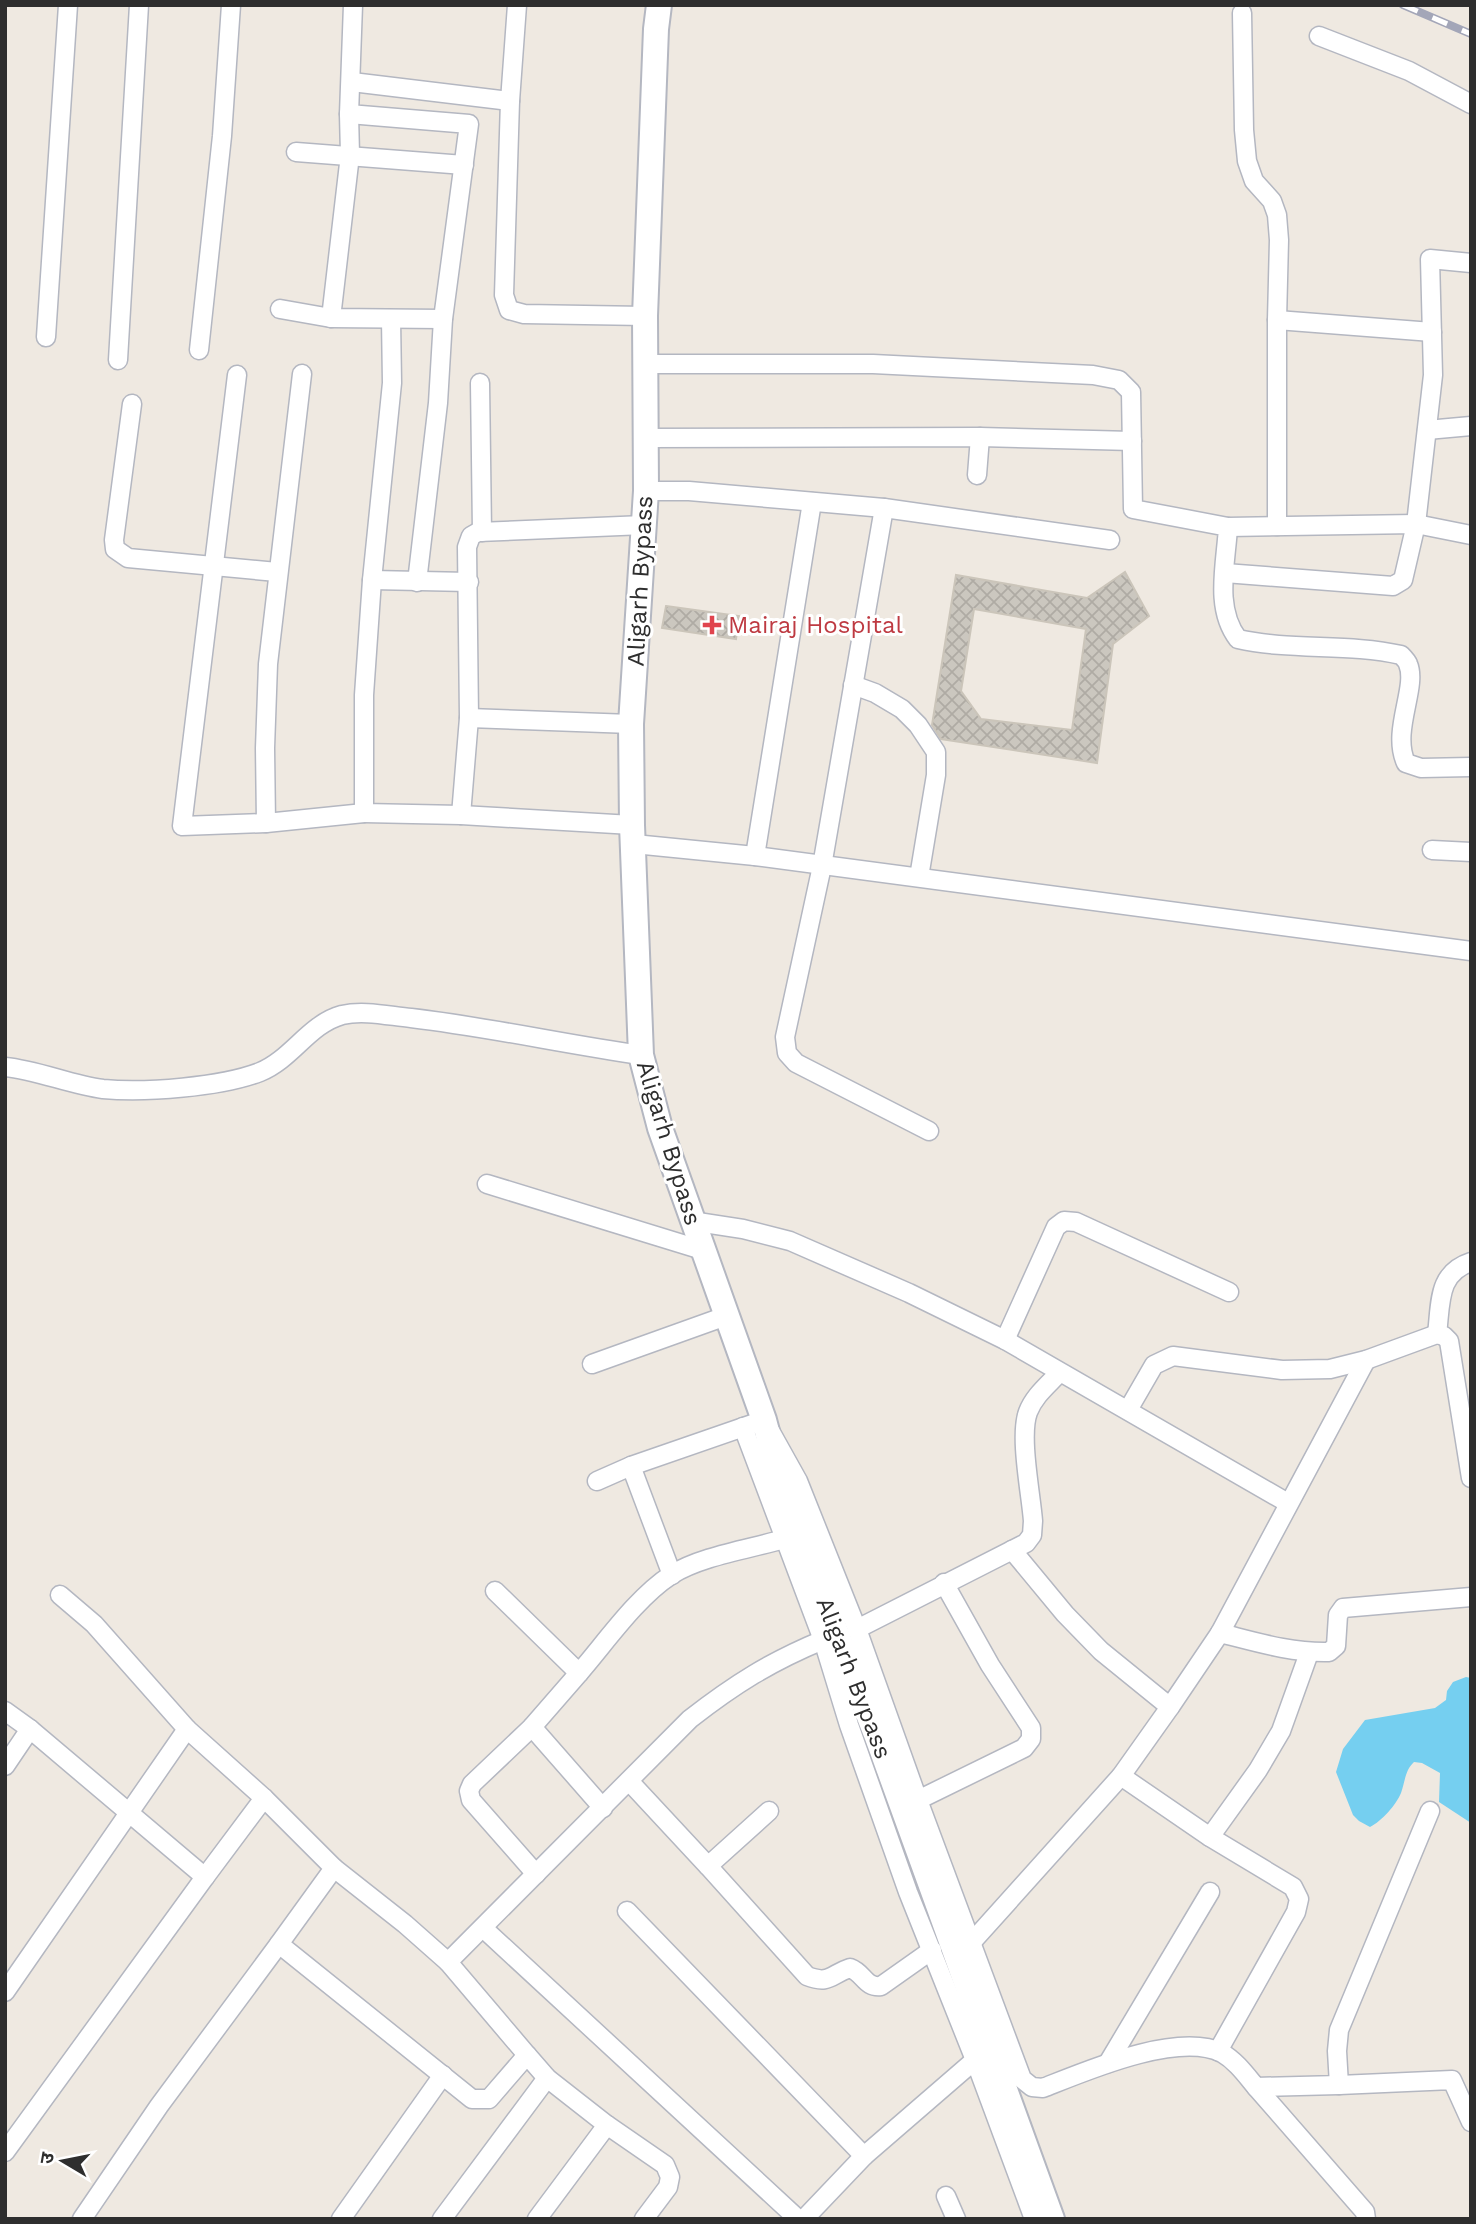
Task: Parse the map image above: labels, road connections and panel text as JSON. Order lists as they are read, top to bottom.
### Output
{
  "streets": {
    "main road": ["Aligarh Bypass"]
  },
  "places": {
    "health": ["Mairaj Hospital"]
  },
  "north": "left"
}
